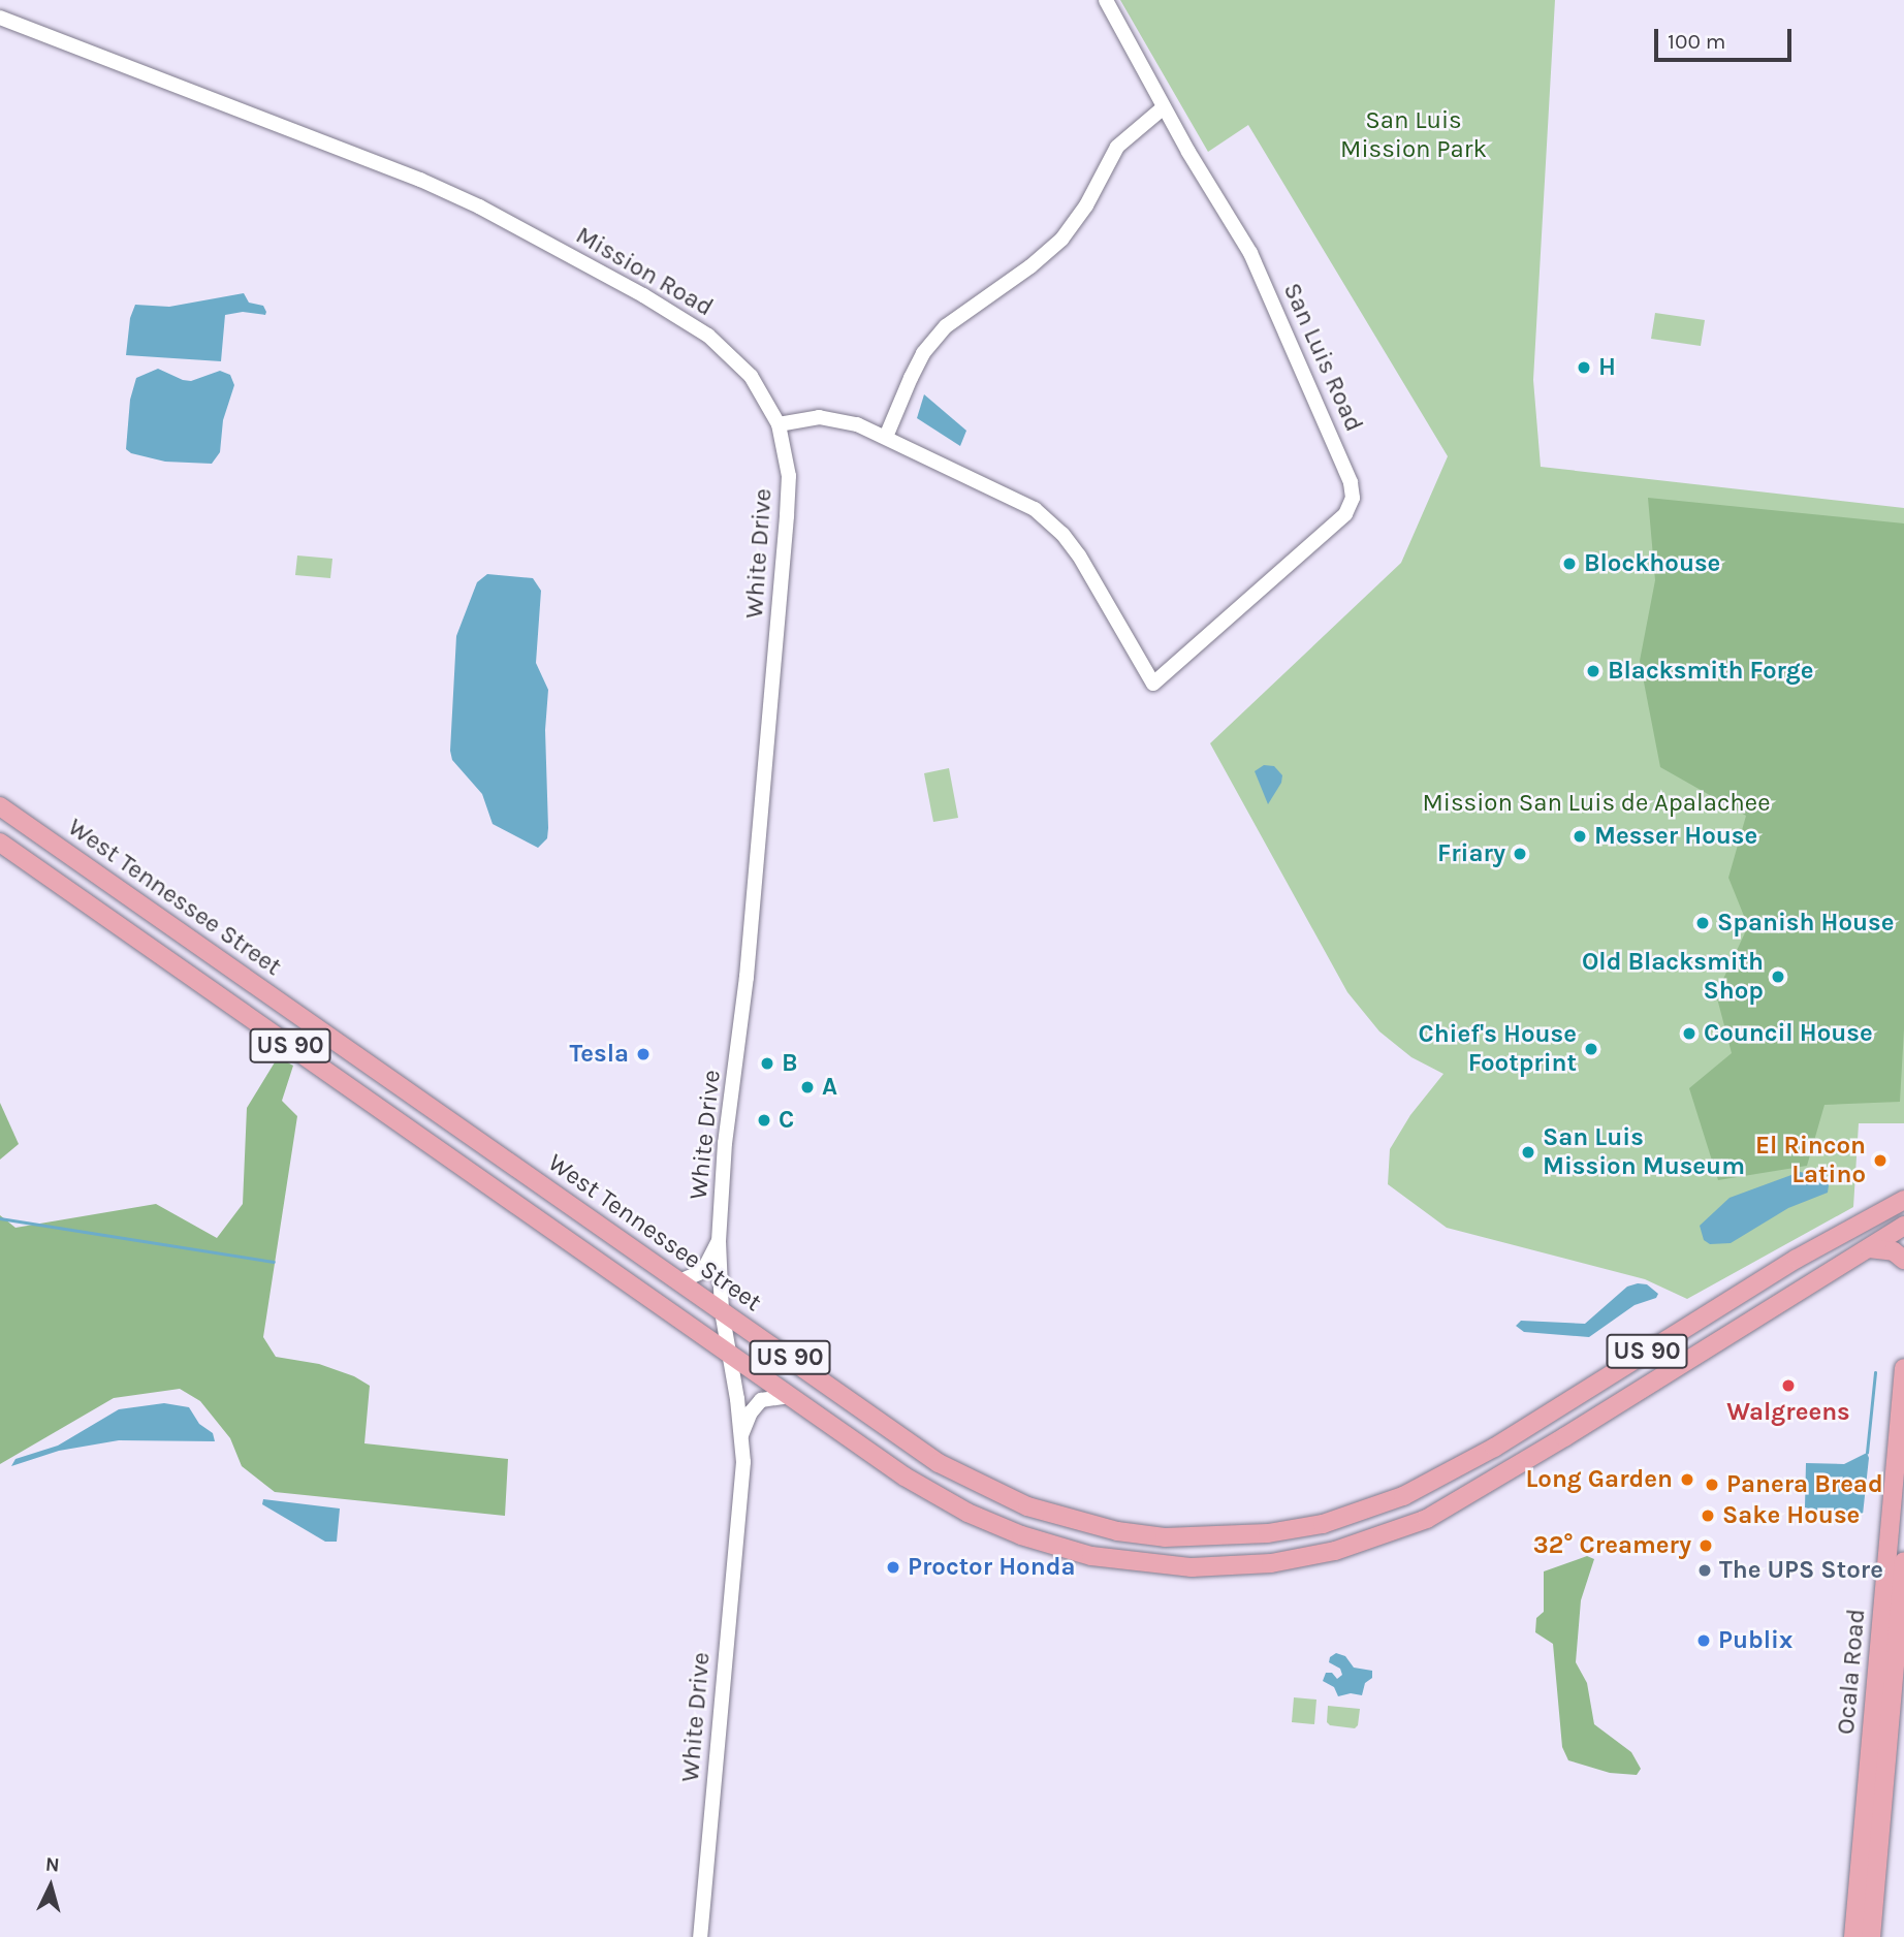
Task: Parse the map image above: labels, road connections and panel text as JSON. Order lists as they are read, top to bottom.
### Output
{
  "streets": {
    "main road": ["West Tennessee Street", "US 90", "Ocala Road"],
    "street": ["Mission Road", "San Luis Road", "White Drive"]
  },
  "crossings": [
    ["Mission Road", "White Drive"],
    ["White Drive", "West Tennessee Street"],
    ["White Drive", "US 90"]
  ],
  "parks": ["San Luis Mission Park", "Mission San Luis de Apalachee"],
  "places": [
    "H",
    "Blockhouse",
    "Blacksmith Forge",
    "Messer House",
    "Friary",
    "Spanish House",
    "Old Blacksmith Shop",
    "Council House",
    "Chief's House Footprint",
    "Tesla",
    "B",
    "A",
    "C",
    "San Luis Mission Museum",
    "El Rincon Latino",
    "Walgreens",
    "Long Garden",
    "Panera Bread",
    "Sake House",
    "32° Creamery",
    "Proctor Honda",
    "The UPS Store",
    "Publix"
  ],
  "scale_bar": "100 m",
  "north": "top"
}
